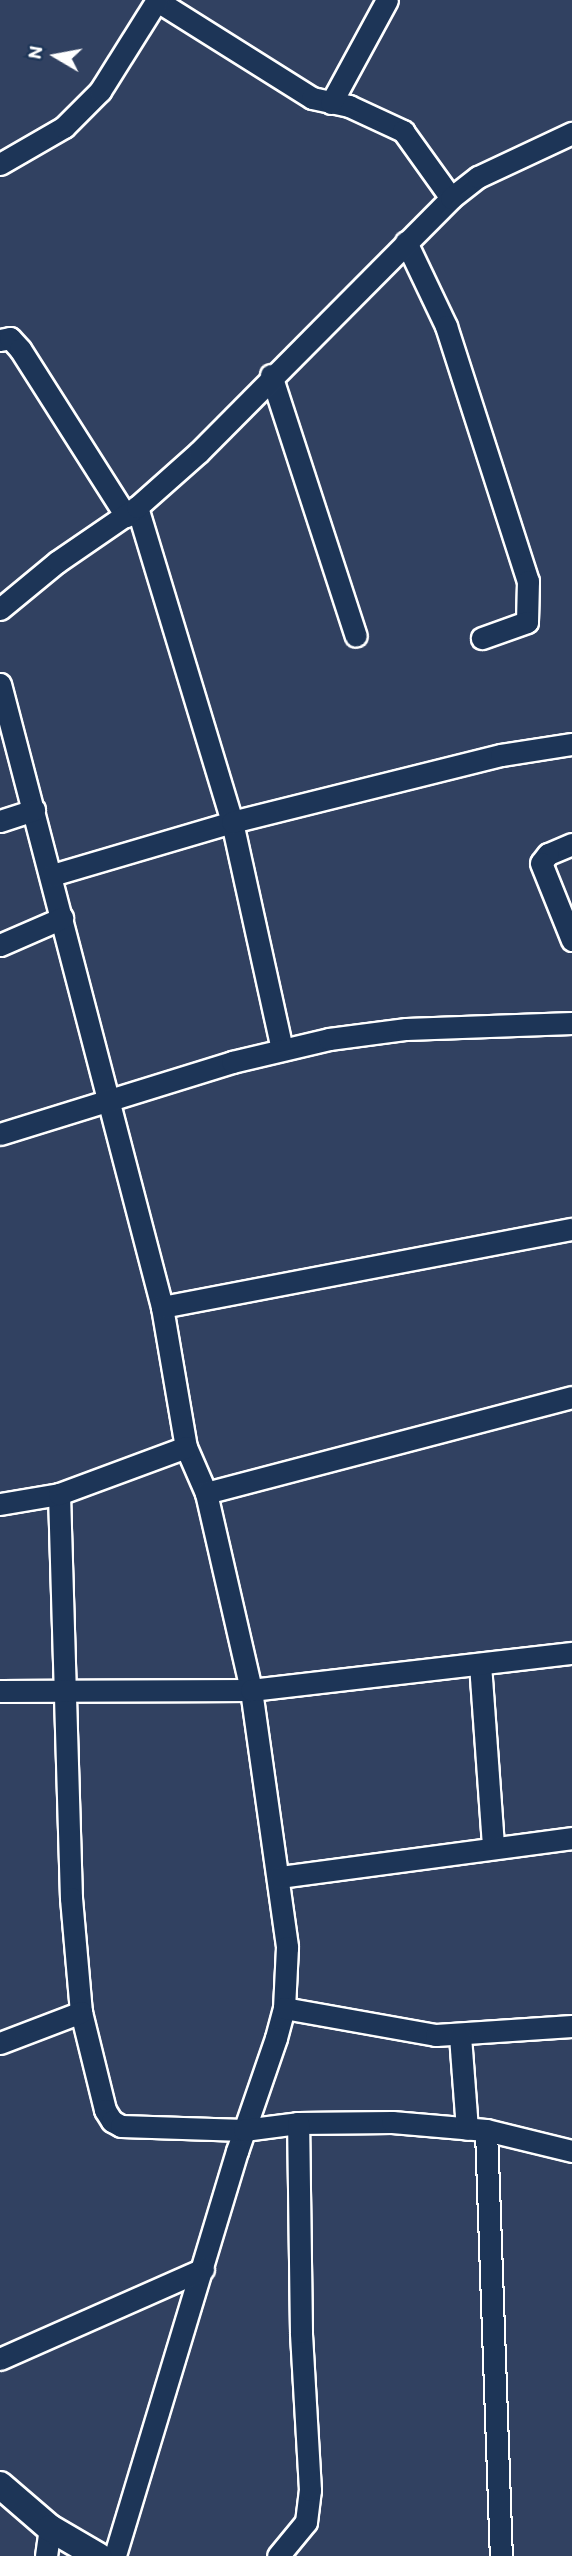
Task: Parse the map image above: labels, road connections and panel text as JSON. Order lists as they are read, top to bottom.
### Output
{
  "north": "left"
}
